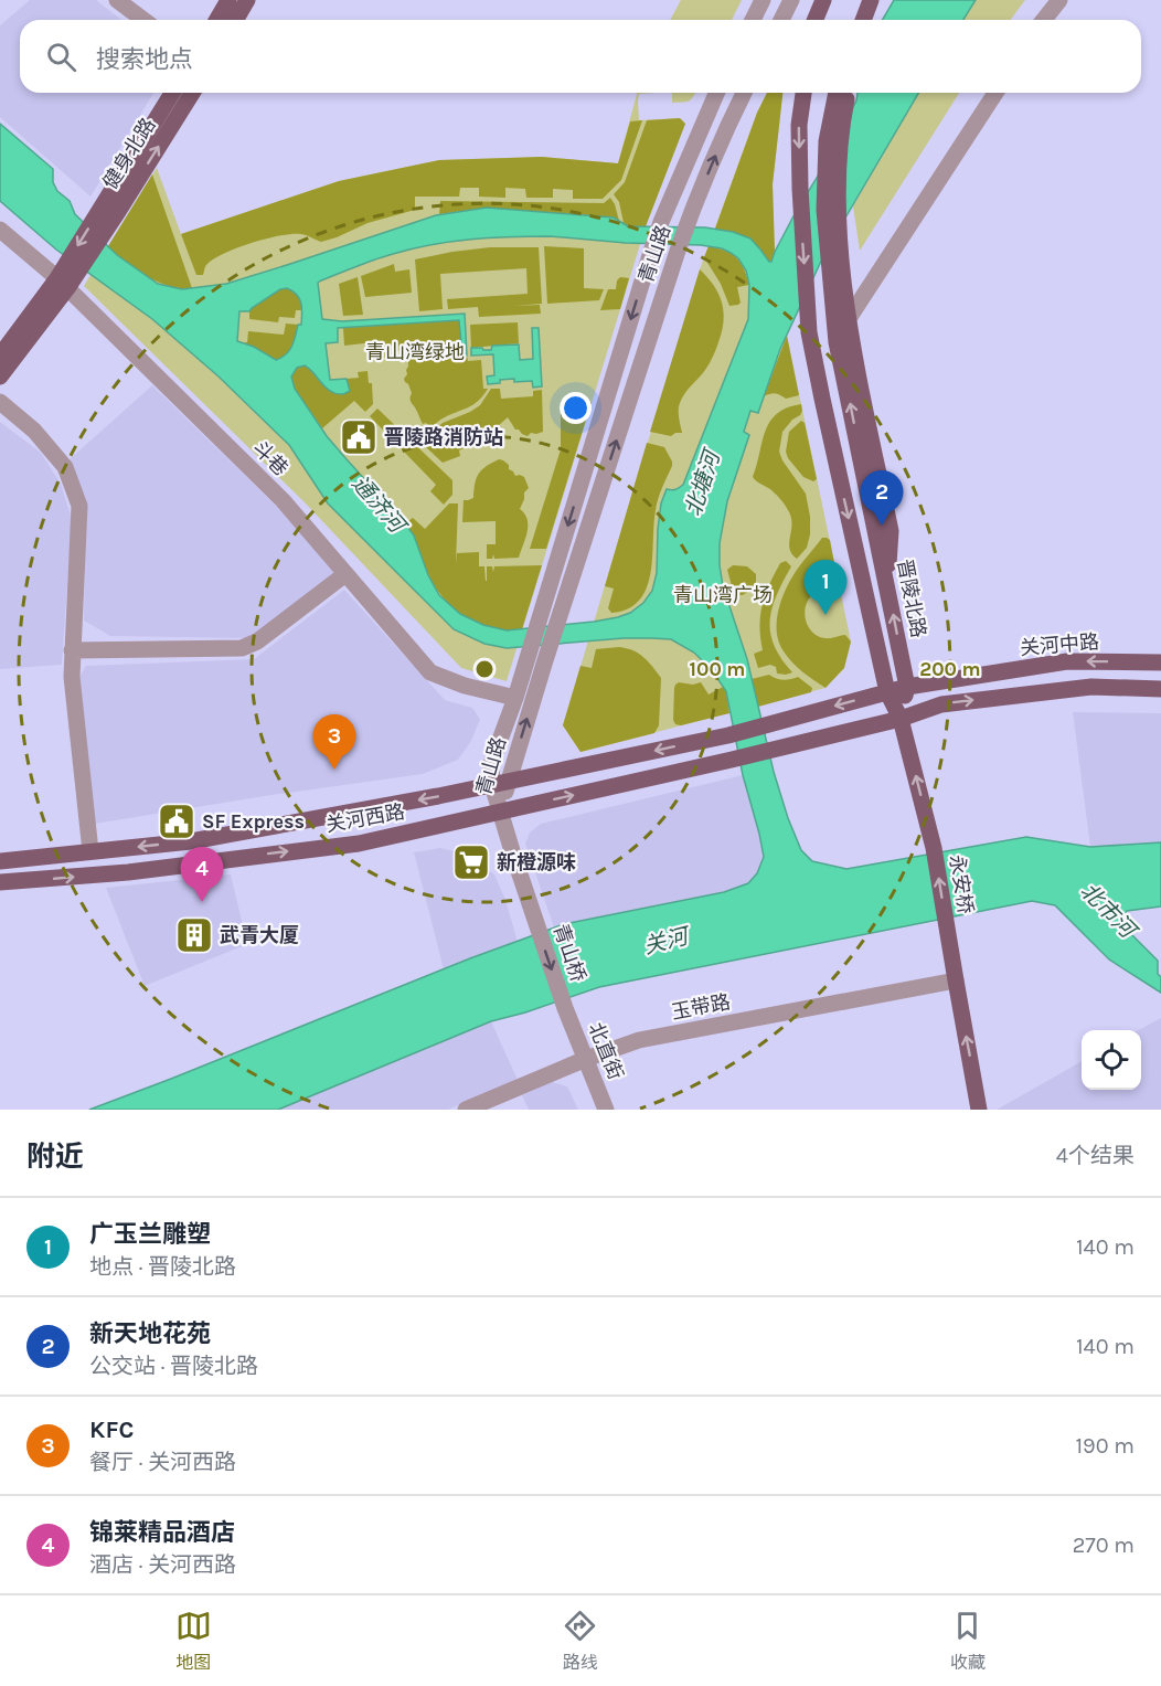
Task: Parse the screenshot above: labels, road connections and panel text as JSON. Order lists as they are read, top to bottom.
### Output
{
  "streets": {
    "main road": [
      "健身北路",
      "晋陵北路",
      "关河中路",
      "关河西路",
      "永安桥"
    ],
    "street": [
      "青山路",
      "斗巷",
      "青山桥",
      "玉带路",
      "北直街"
    ]
  },
  "crossings": [
    ["青山路", "斗巷"],
    ["青山路", "关河西路"],
    ["青山路", "青山桥"],
    ["晋陵北路", "关河中路"],
    ["晋陵北路", "关河西路"],
    ["晋陵北路", "永安桥"],
    ["关河中路", "关河西路"],
    ["关河西路", "永安桥"],
    ["关河西路", "青山桥"],
    ["永安桥", "玉带路"],
    ["青山桥", "北直街"],
    ["玉带路", "北直街"]
  ],
  "one_way": ["永安桥", "青山桥"],
  "water": [
    "北塘河",
    "通济河",
    "北市河",
    "关河"
  ],
  "parks": ["青山湾绿地", "青山湾广场"],
  "places": {
    "public building": ["晋陵路消防站", "SF Express"],
    "supermarket": ["新橙源味"],
    "building": ["武青大厦"]
  },
  "page": {
    "search": "搜索地点",
    "pins": [
      "2",
      "1",
      "3",
      "4"
    ],
    "heading": ["附近", "4个结果"],
    "list": [
      {
        "mark": "1",
        "name": "广玉兰雕塑",
        "note": "地点 · 晋陵北路",
        "value": "140 m"
      },
      {
        "mark": "2",
        "name": "新天地花苑",
        "note": "公交站 · 晋陵北路",
        "value": "140 m"
      },
      {
        "mark": "3",
        "name": "KFC",
        "note": "餐厅 · 关河西路",
        "value": "190 m"
      },
      {
        "mark": "4",
        "name": "锦莱精品酒店",
        "note": "酒店 · 关河西路",
        "value": "270 m"
      }
    ],
    "nav": ["地图", "路线", "收藏"]
  },
  "rings": ["100 m", "200 m"]
}
